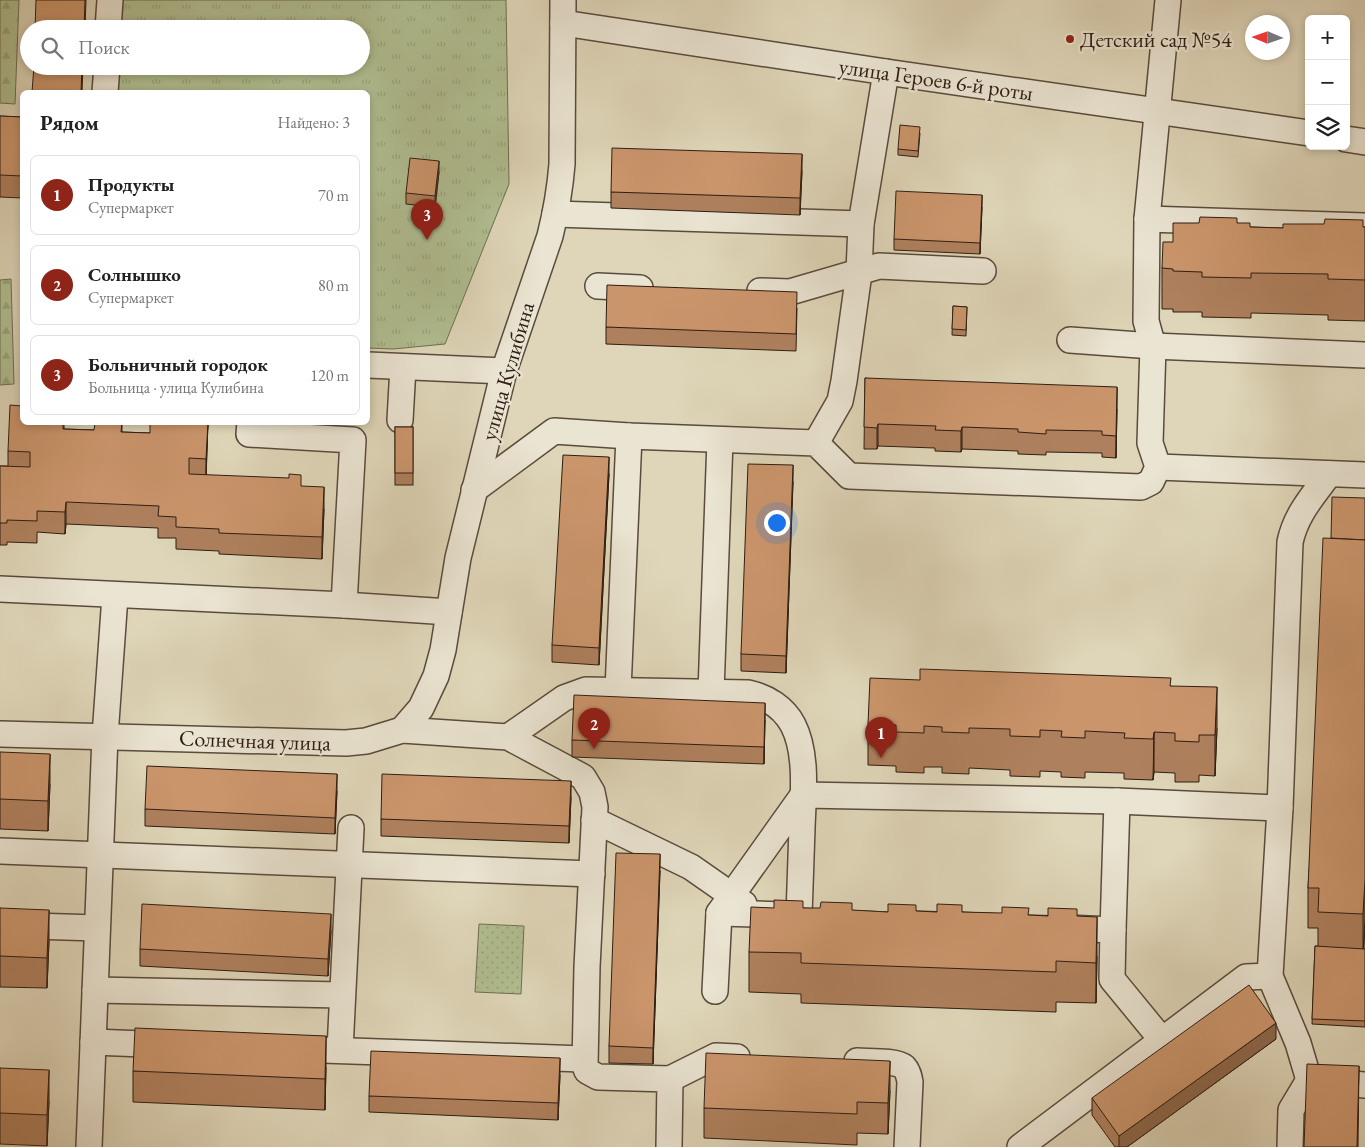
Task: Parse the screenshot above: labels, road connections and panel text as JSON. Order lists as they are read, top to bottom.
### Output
{
  "streets": {
    "street": ["улица Героев 6-й роты", "улица Кулибина", "Солнечная улица"]
  },
  "crossings": [
    ["улица Героев 6-й роты", "улица Кулибина"],
    ["улица Кулибина", "Солнечная улица"]
  ],
  "places": ["Детский сад №54"],
  "north": "left",
  "page": {
    "map_buttons": ["+", "−"],
    "search": "Поиск",
    "heading": ["Рядом", "Найдено: 3"],
    "list": [
      {
        "mark": "1",
        "name": "Продукты",
        "note": "Супермаркет",
        "value": "70 m"
      },
      {
        "mark": "2",
        "name": "Солнышко",
        "note": "Супермаркет",
        "value": "80 m"
      },
      {
        "mark": "3",
        "name": "Больничный городок",
        "note": "Больница · улица Кулибина",
        "value": "120 m"
      }
    ],
    "pins": ["3", "2", "1"]
  }
}
